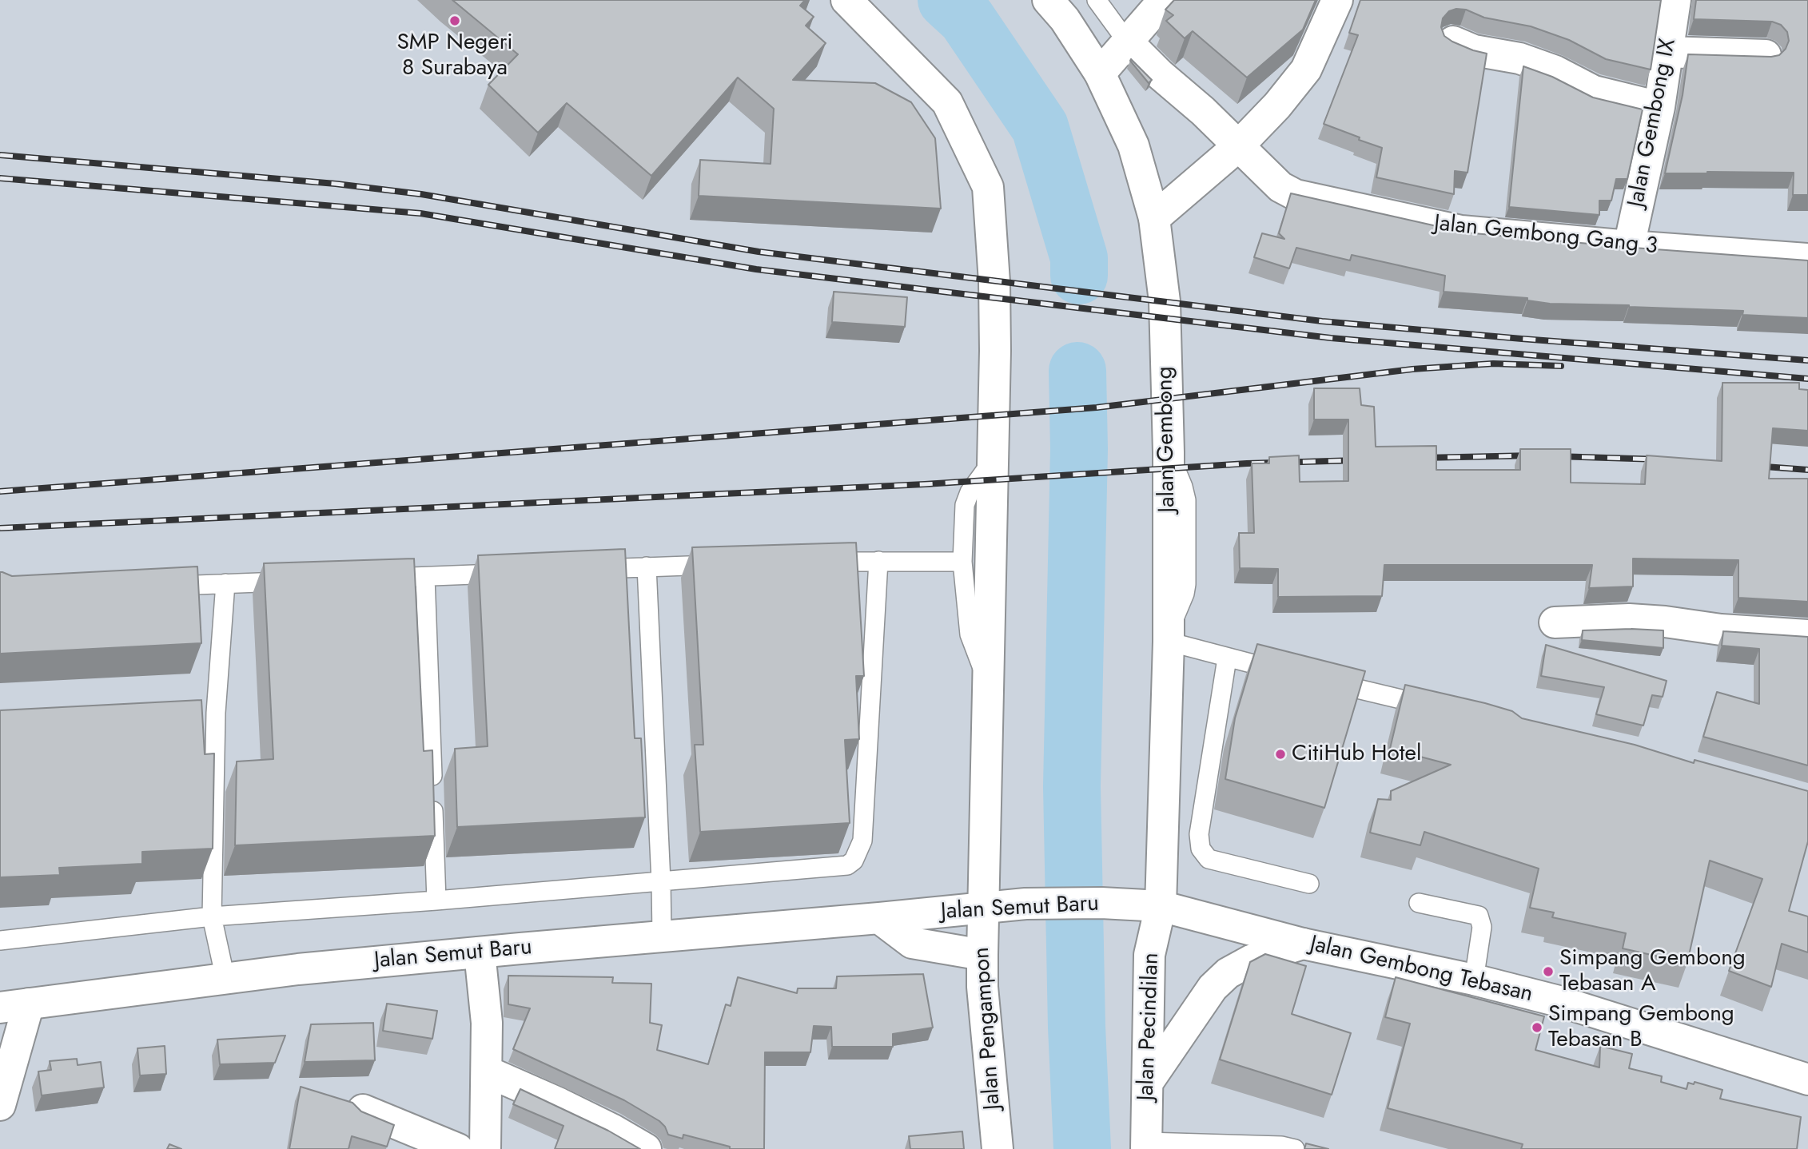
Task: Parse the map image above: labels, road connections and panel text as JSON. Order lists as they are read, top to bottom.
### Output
{
  "streets": {
    "street": [
      "Jalan Gembong IX",
      "Jalan Gembong Gang 3",
      "Jalan Gembong",
      "Jalan Semut Baru",
      "Jalan Gembong Tebasan",
      "Jalan Pecindilan",
      "Jalan Pengampon"
    ]
  },
  "crossings": [
    ["Jalan Gembong IX", "Jalan Gembong Gang 3"],
    ["Jalan Gembong", "Jalan Semut Baru"],
    ["Jalan Gembong", "Jalan Gembong Tebasan"],
    ["Jalan Gembong", "Jalan Pecindilan"],
    ["Jalan Semut Baru", "Jalan Gembong Tebasan"],
    ["Jalan Semut Baru", "Jalan Pecindilan"],
    ["Jalan Semut Baru", "Jalan Pengampon"],
    ["Jalan Gembong Tebasan", "Jalan Pecindilan"]
  ],
  "places": [
    "SMP Negeri 8 Surabaya",
    "CitiHub Hotel",
    "Simpang Gembong Tebasan A",
    "Simpang Gembong Tebasan B"
  ]
}
